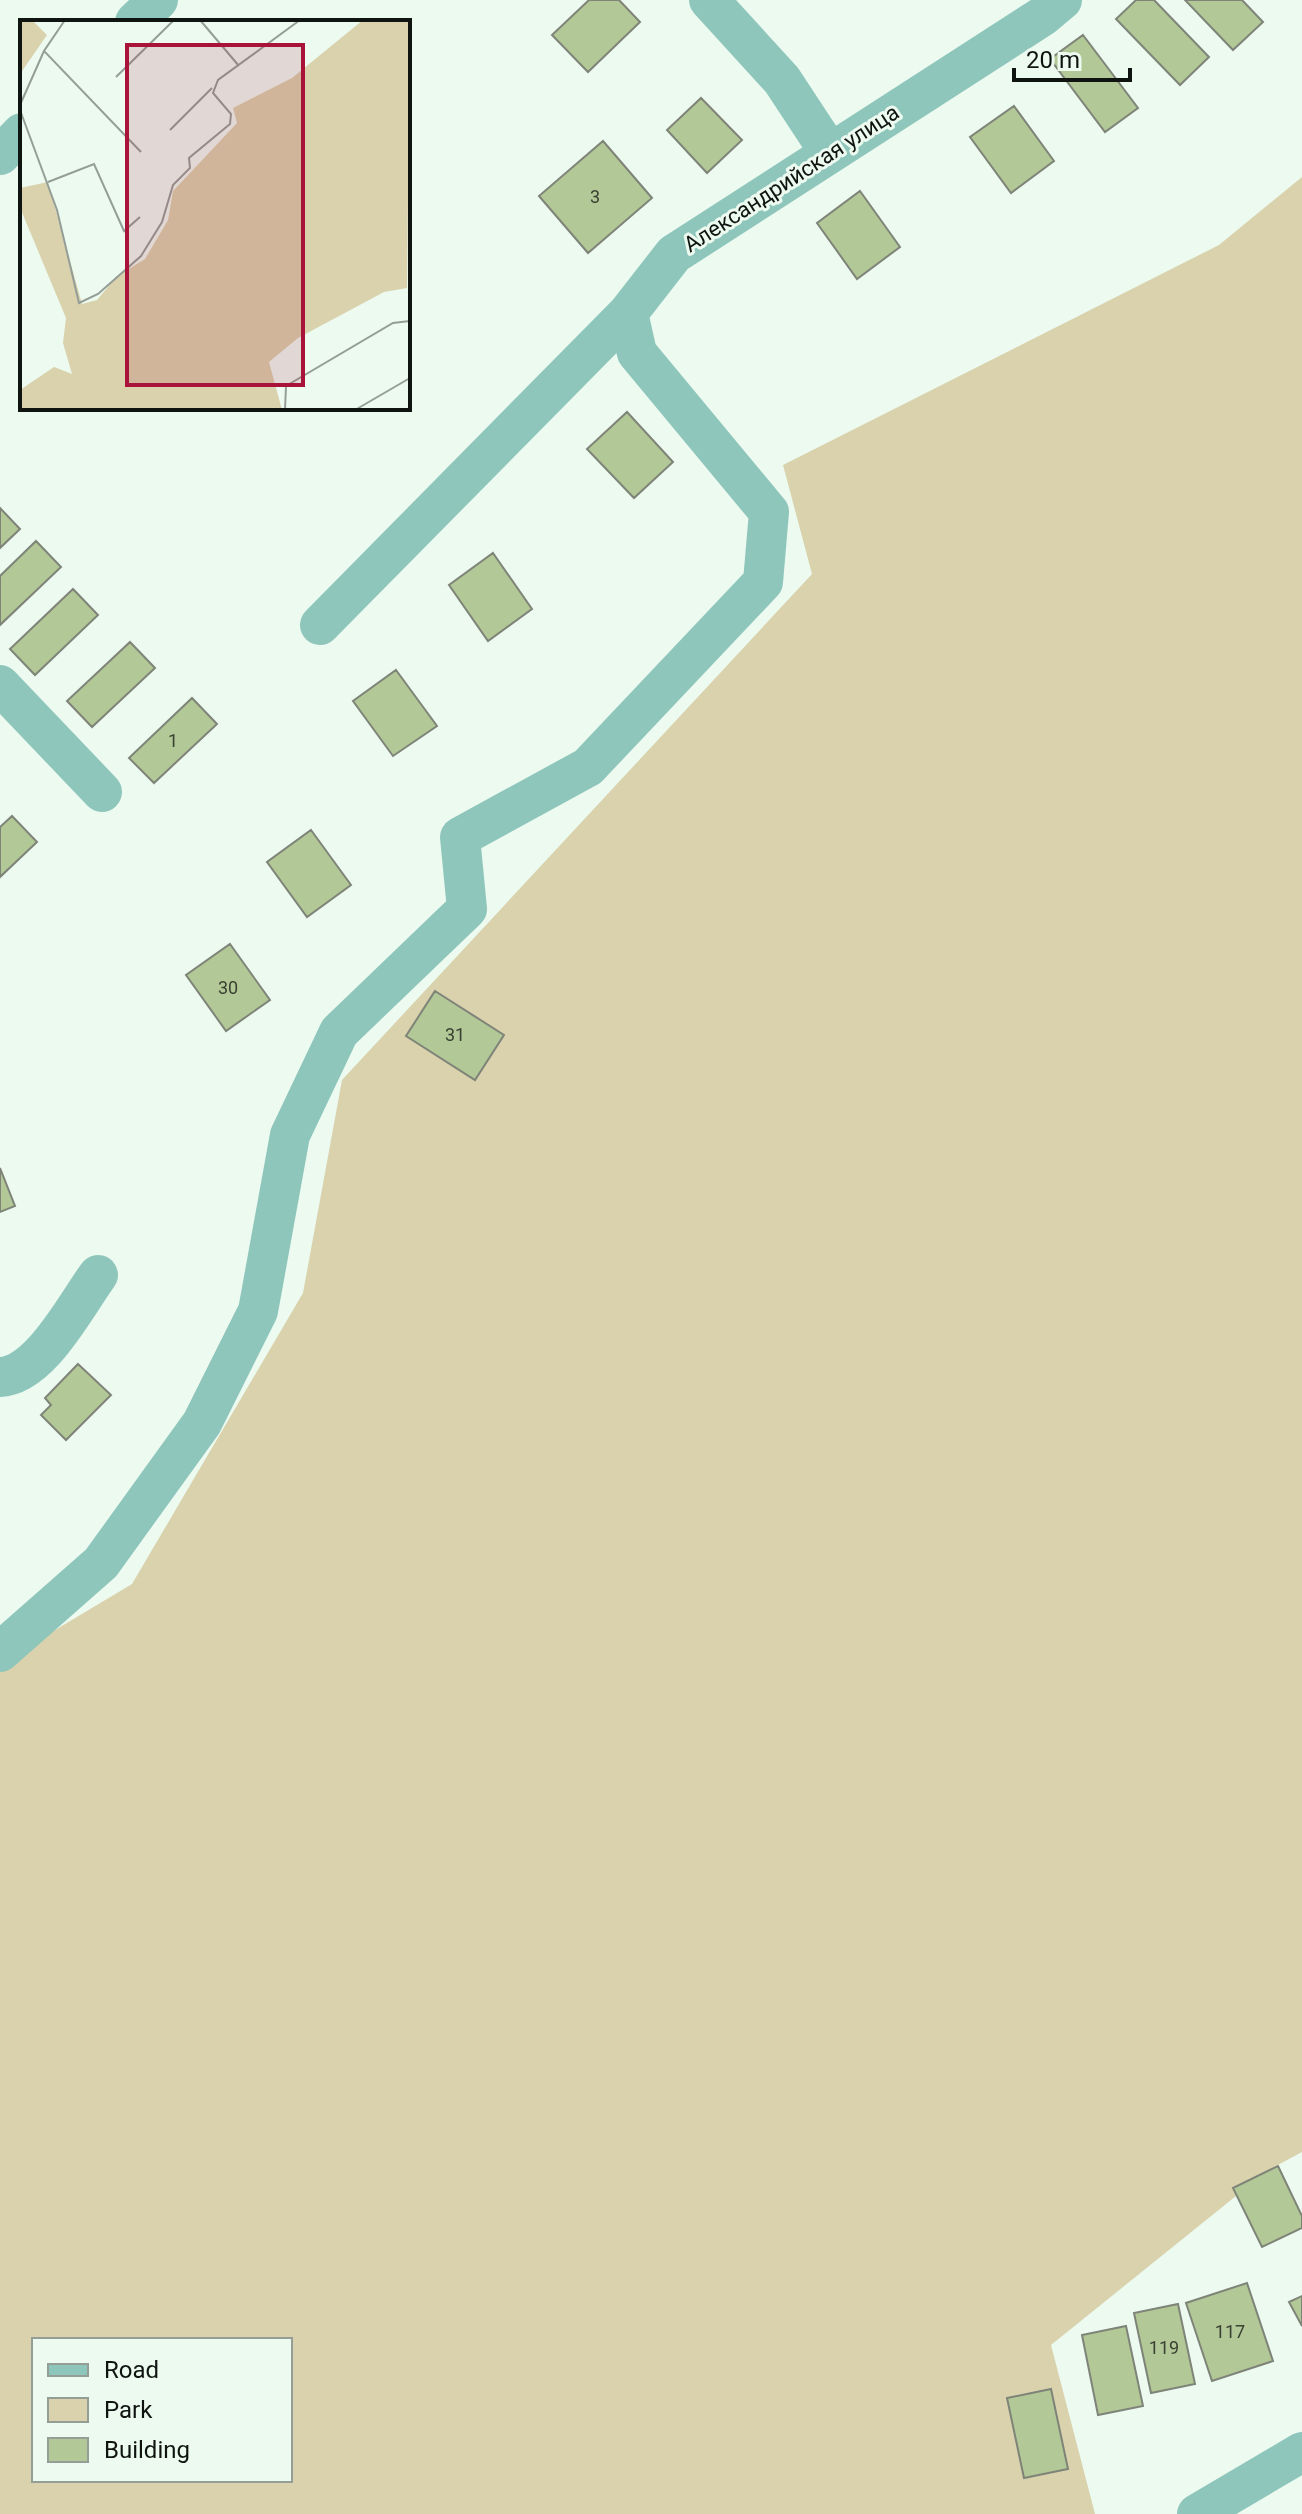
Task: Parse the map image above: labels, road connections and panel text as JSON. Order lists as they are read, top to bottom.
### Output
{
  "streets": {
    "street": ["Александрийская улица"]
  },
  "house_numbers": [
    "3",
    "1",
    "30",
    "31",
    "117",
    "119"
  ],
  "legend": ["Road", "Park", "Building"],
  "scale_bar": "20 m"
}
